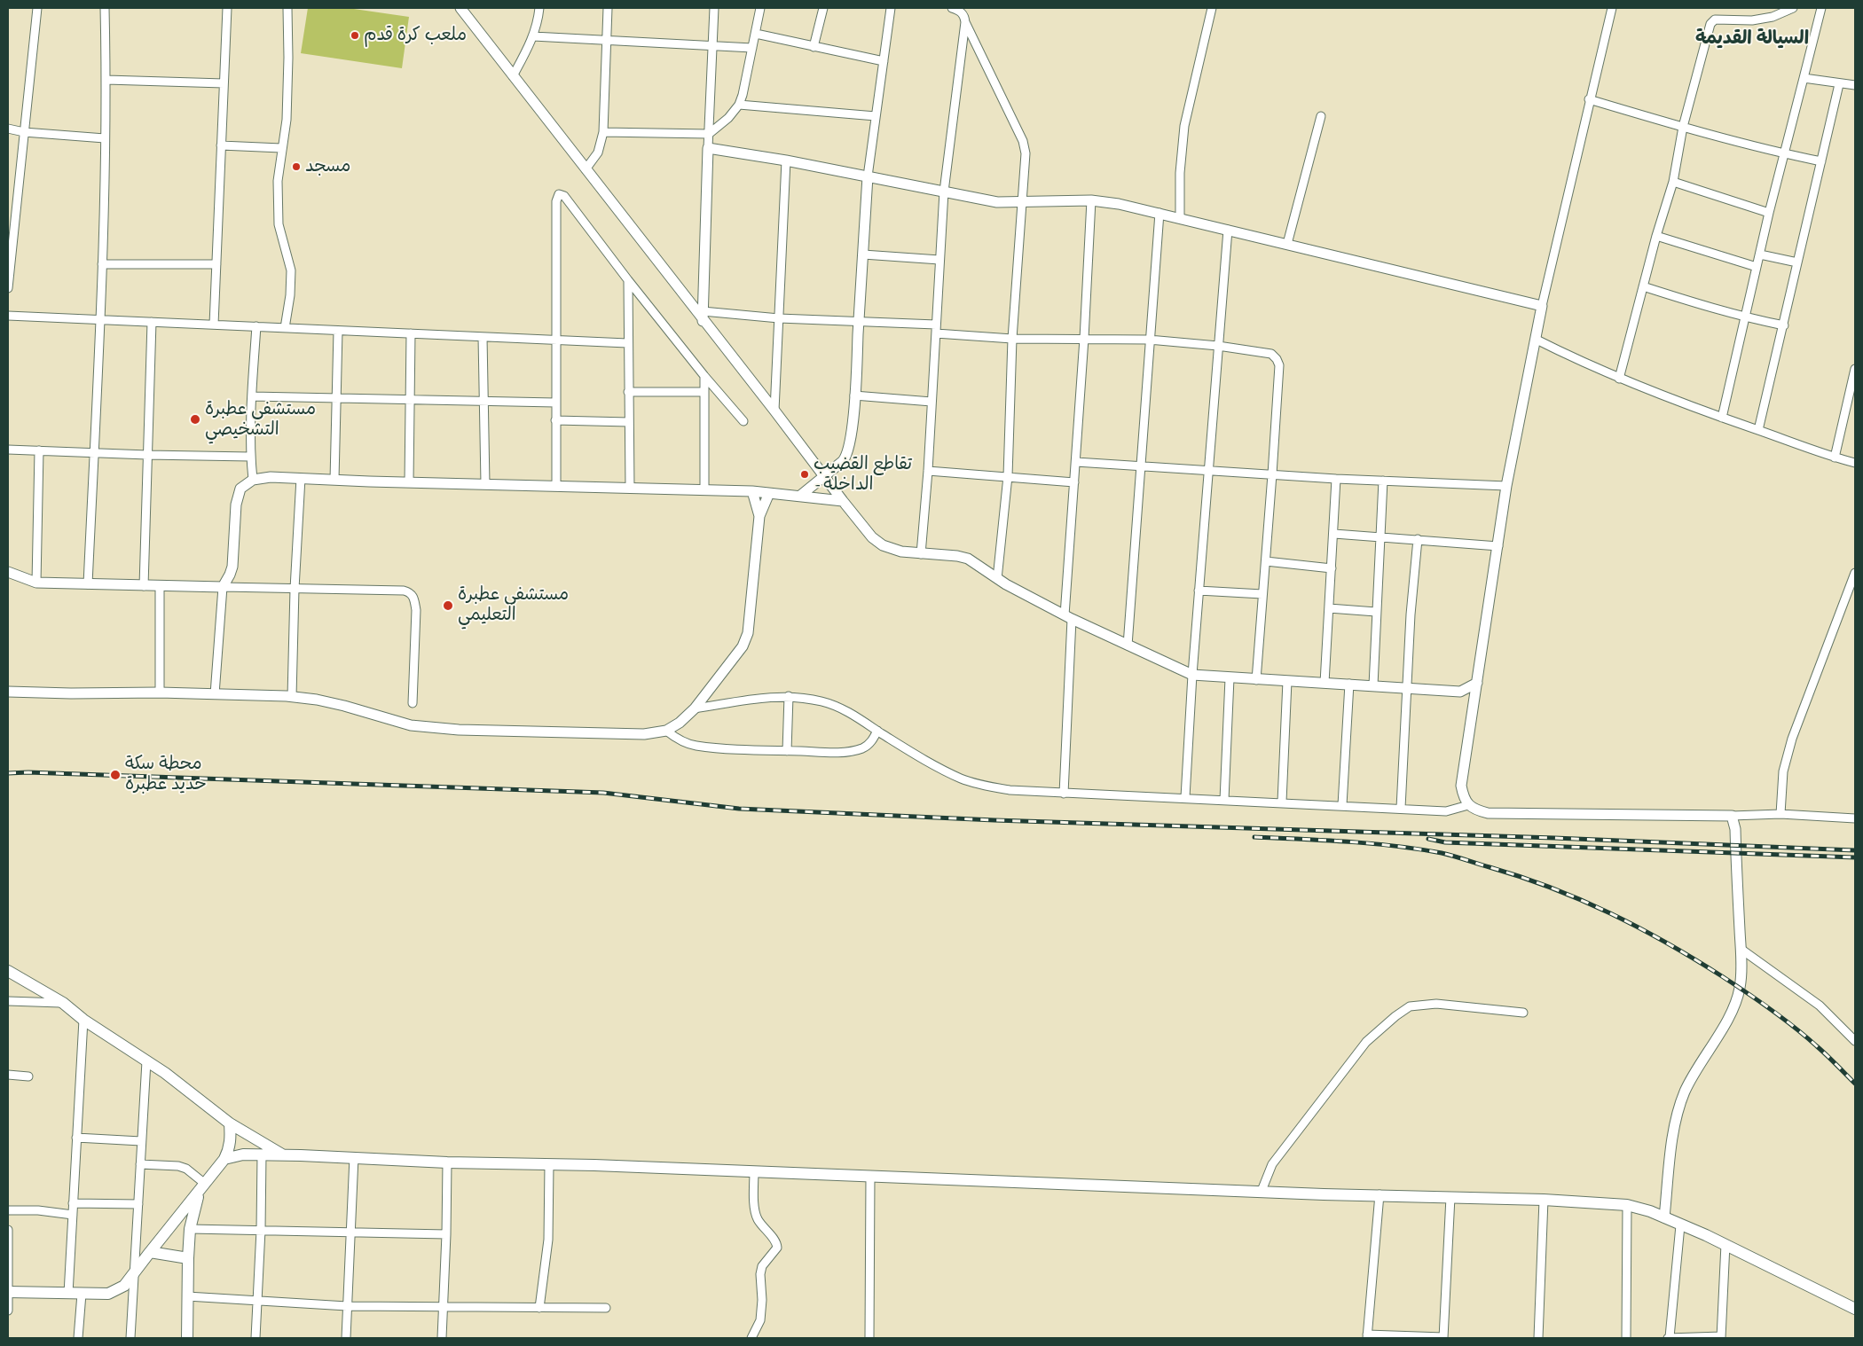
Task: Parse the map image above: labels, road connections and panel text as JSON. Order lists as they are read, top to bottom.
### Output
{
  "districts": ["السيالة القديمة"],
  "places": [
    "ملعب كرة قدم",
    "مسجد",
    "مستشفى عطبرة التشخيصي",
    "تقاطع القضيب - الداخلة",
    "مستشفى عطبرة التعليمي",
    "محطة سكة حديد عطبرة"
  ]
}
